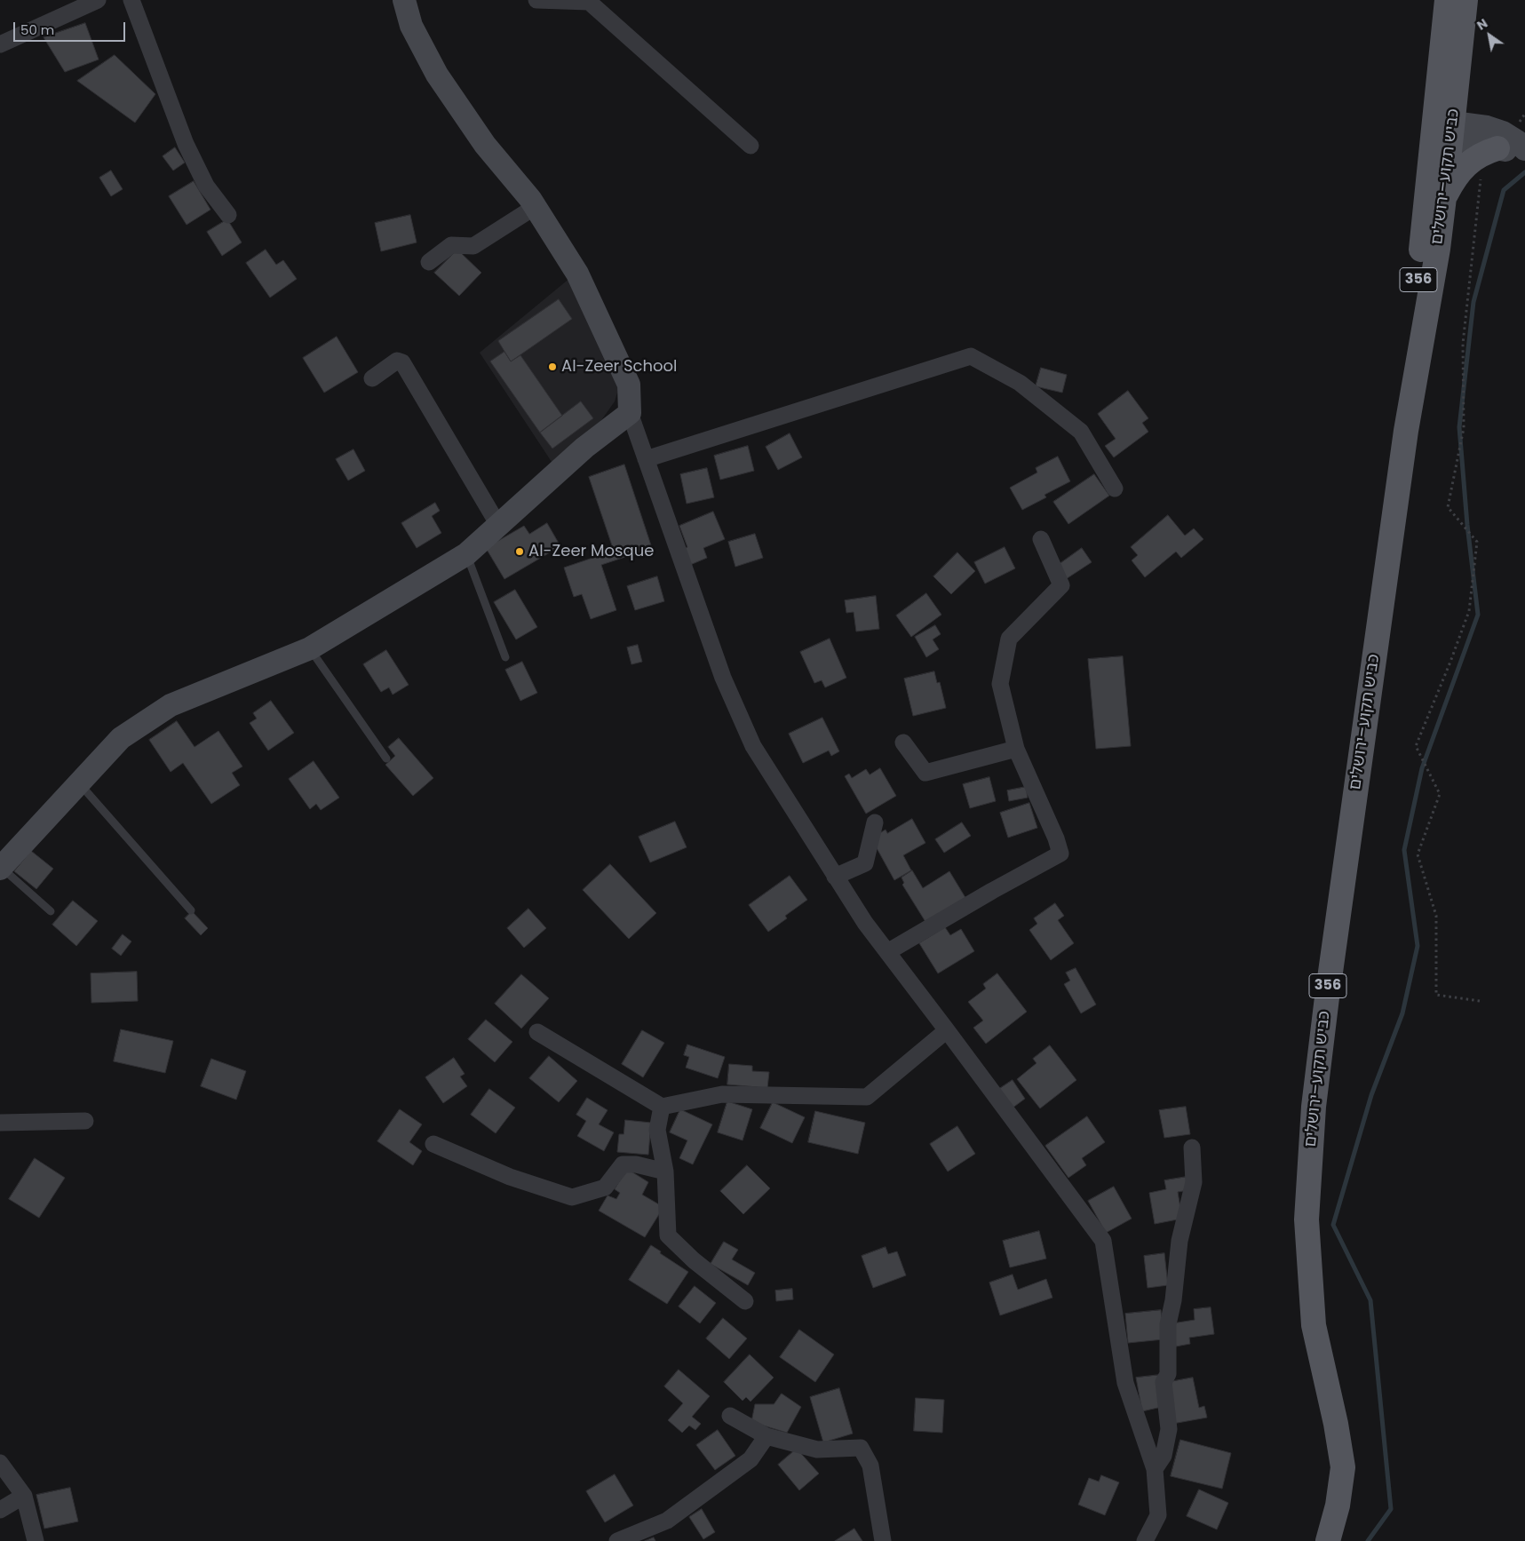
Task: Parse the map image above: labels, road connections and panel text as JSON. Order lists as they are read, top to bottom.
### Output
{
  "streets": {
    "main road": ["כביש תקוע–ירושלים", "356"]
  },
  "places": ["Al-Zeer School", "Al-Zeer Mosque"],
  "scale_bar": "50 m",
  "north": "top left"
}
